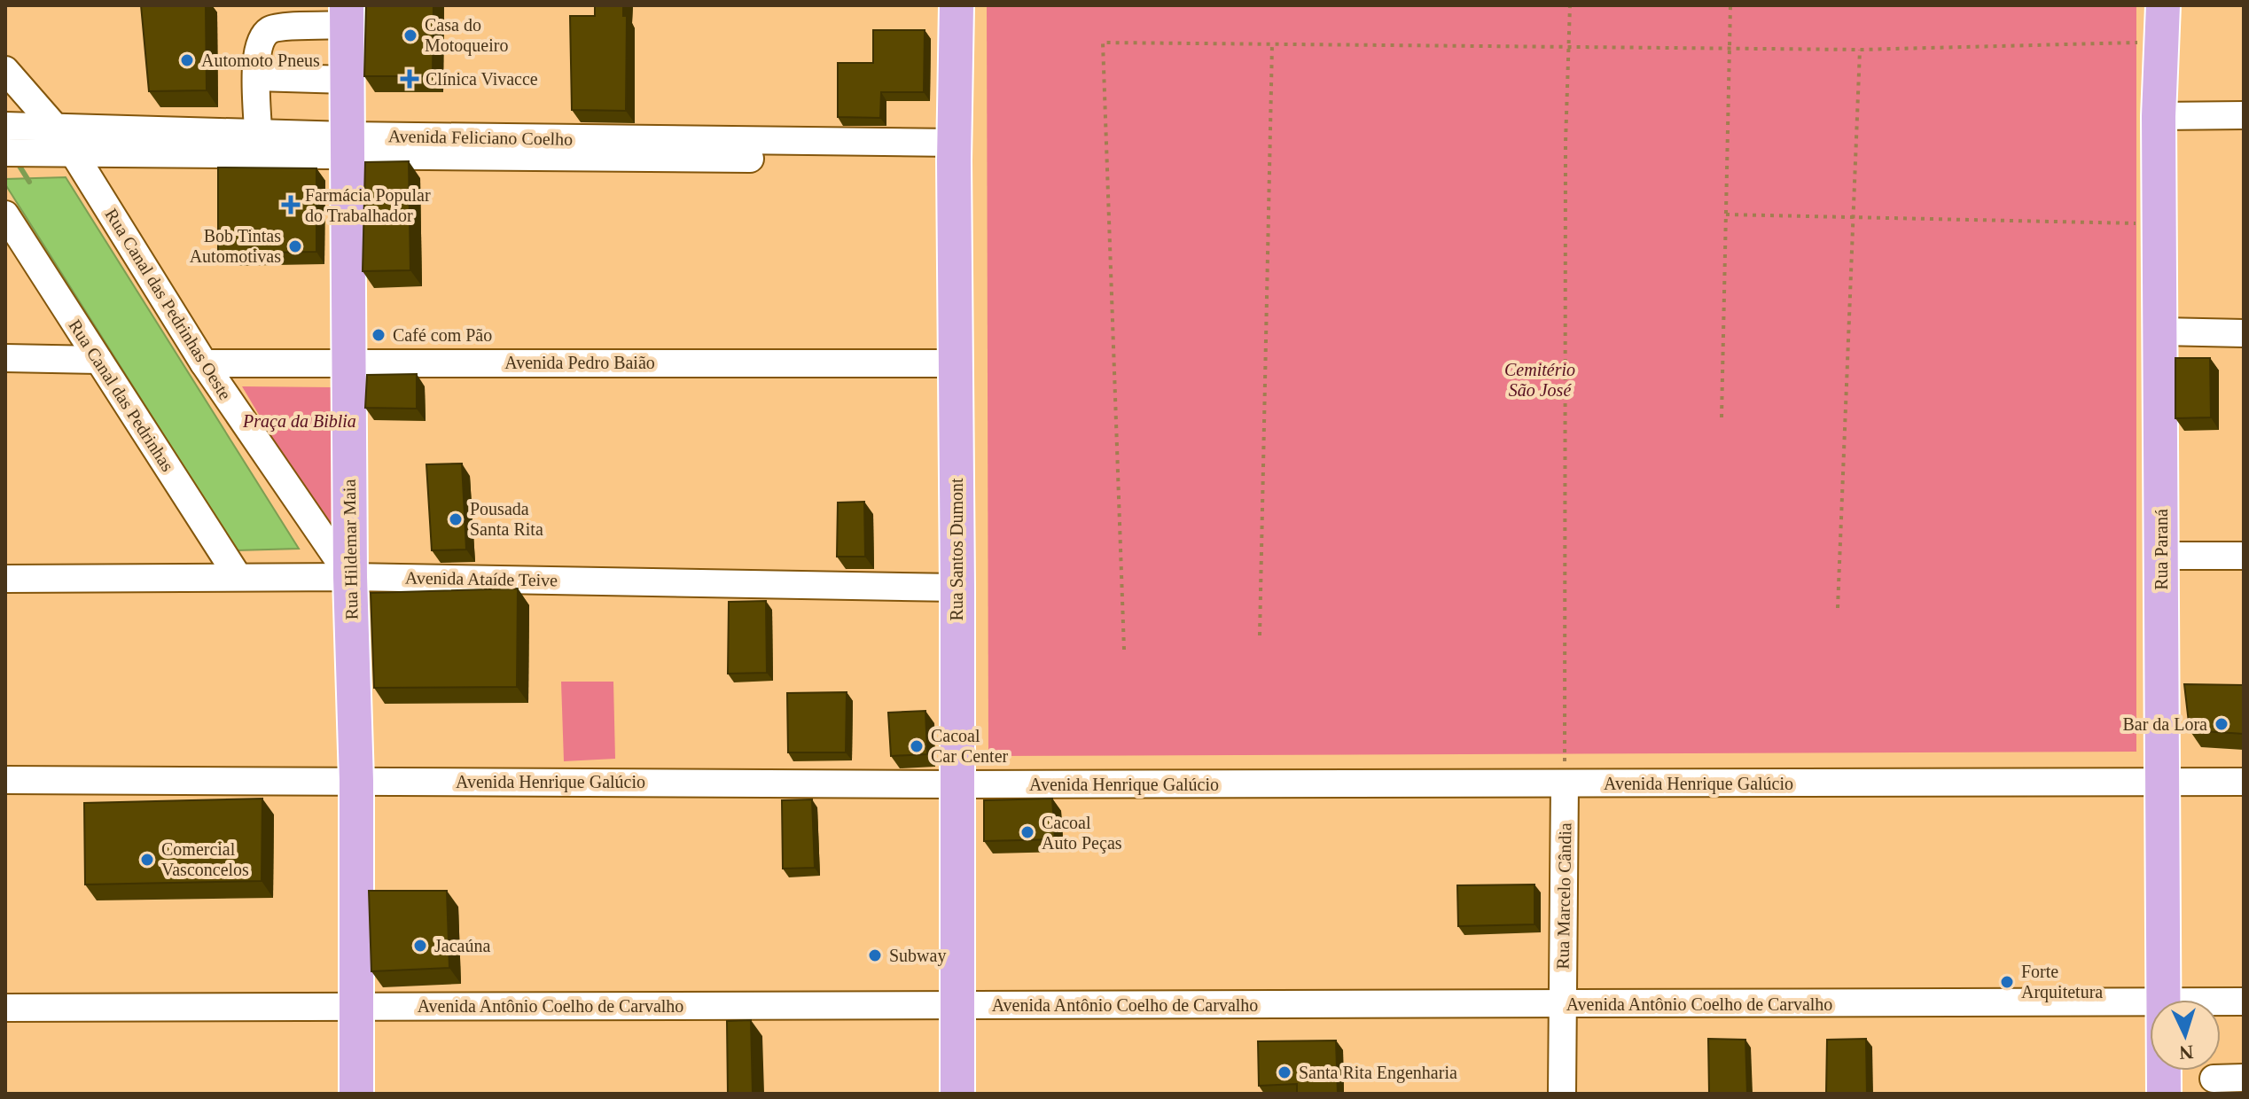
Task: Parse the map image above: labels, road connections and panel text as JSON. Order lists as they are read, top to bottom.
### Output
{
  "streets": {
    "main road": ["Rua Hildemar Maia", "Rua Santos Dumont", "Rua Paraná"],
    "street": [
      "Avenida Feliciano Coelho",
      "Rua Canal das Pedrinhas Oeste",
      "Avenida Pedro Baião",
      "Rua Canal das Pedrinhas",
      "Avenida Ataíde Teive",
      "Avenida Henrique Galúcio",
      "Rua Marcelo Cândia",
      "Avenida Antônio Coelho de Carvalho"
    ]
  },
  "crossings": [
    ["Avenida Feliciano Coelho", "Rua Canal das Pedrinhas Oeste"],
    ["Avenida Feliciano Coelho", "Rua Hildemar Maia"],
    ["Avenida Feliciano Coelho", "Rua Santos Dumont"],
    ["Rua Canal das Pedrinhas Oeste", "Avenida Pedro Baião"],
    ["Rua Canal das Pedrinhas Oeste", "Rua Hildemar Maia"],
    ["Rua Canal das Pedrinhas Oeste", "Avenida Ataíde Teive"],
    ["Avenida Pedro Baião", "Rua Hildemar Maia"],
    ["Avenida Pedro Baião", "Rua Santos Dumont"],
    ["Rua Canal das Pedrinhas", "Avenida Ataíde Teive"],
    ["Rua Hildemar Maia", "Avenida Ataíde Teive"],
    ["Rua Hildemar Maia", "Avenida Henrique Galúcio"],
    ["Rua Hildemar Maia", "Avenida Antônio Coelho de Carvalho"],
    ["Rua Santos Dumont", "Avenida Ataíde Teive"],
    ["Rua Santos Dumont", "Avenida Henrique Galúcio"],
    ["Rua Santos Dumont", "Avenida Antônio Coelho de Carvalho"],
    ["Rua Paraná", "Avenida Henrique Galúcio"],
    ["Avenida Henrique Galúcio", "Rua Marcelo Cândia"],
    ["Rua Marcelo Cândia", "Avenida Antônio Coelho de Carvalho"]
  ],
  "parks": ["Cemitério São José", "Praça da Biblia"],
  "places": {
    "other": [
      "Casa do Motoqueiro",
      "Automoto Pneus",
      "Bob Tintas Automotivas",
      "Café com Pão",
      "Pousada Santa Rita",
      "Bar da Lora",
      "Cacoal Car Center",
      "Cacoal Auto Peças",
      "Comercial Vasconcelos",
      "Jacaúna",
      "Subway",
      "Forte Arquitetura",
      "Santa Rita Engenharia"
    ],
    "health": ["Clínica Vivacce", "Farmácia Popular do Trabalhador"]
  },
  "north": "bottom"
}
